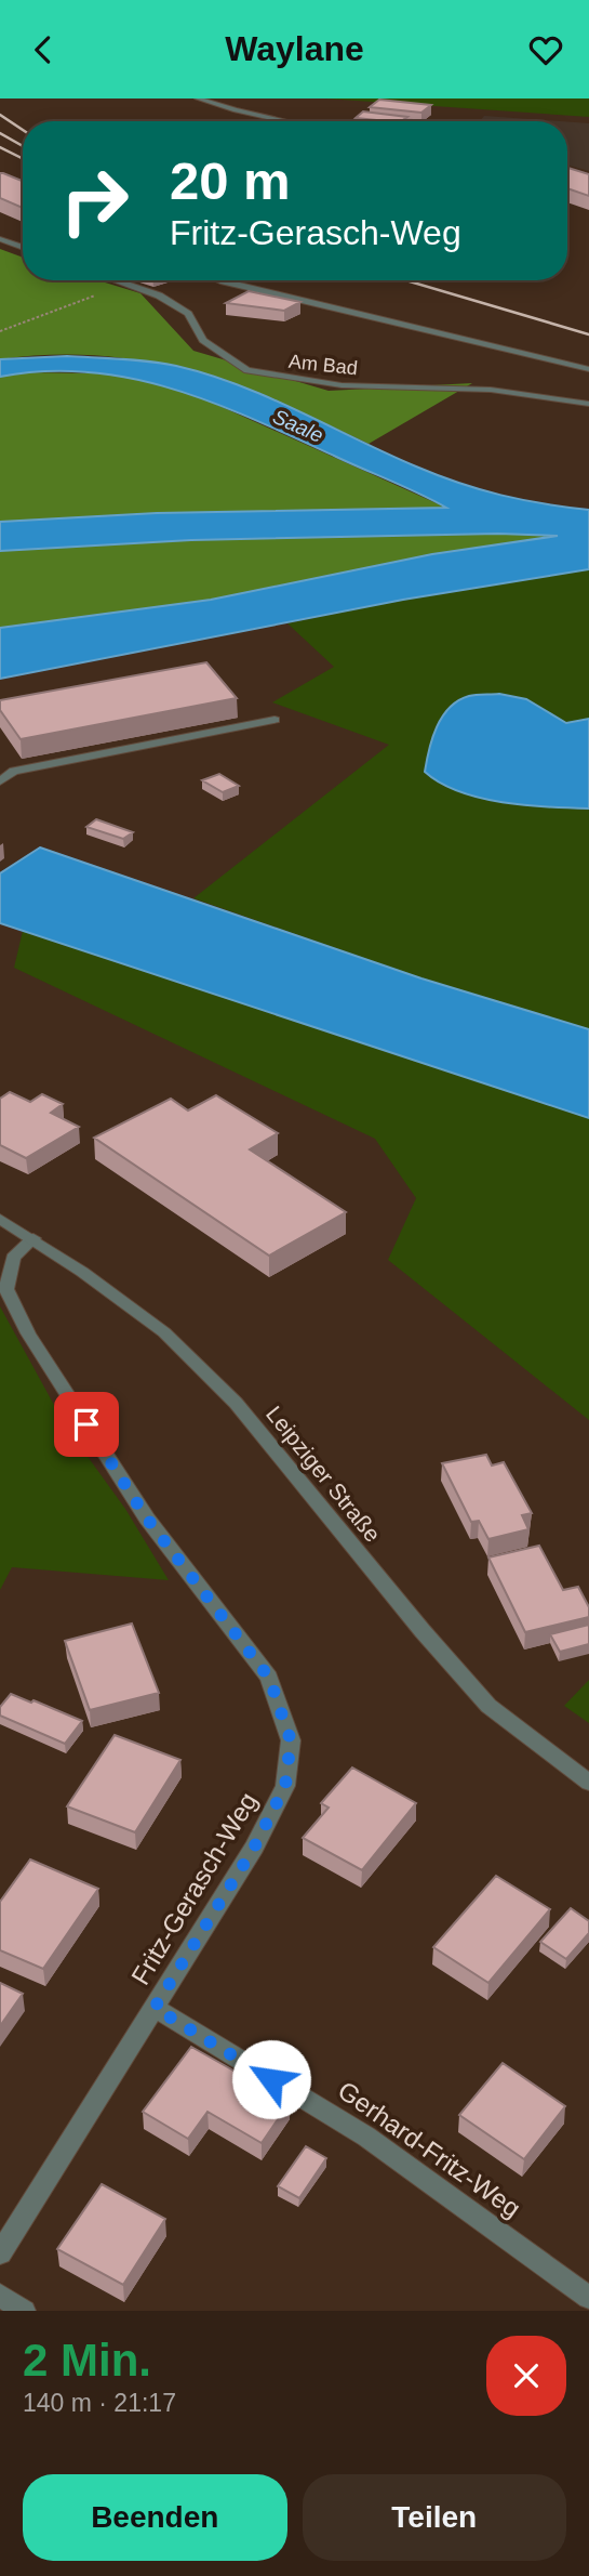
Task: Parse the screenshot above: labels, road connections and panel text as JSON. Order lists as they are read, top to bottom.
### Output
{
  "streets": {
    "street": [
      "Am Bad",
      "Leipziger Straße",
      "Fritz-Gerasch-Weg",
      "Gerhard-Fritz-Weg"
    ]
  },
  "crossings": [
    ["Leipziger Straße", "Fritz-Gerasch-Weg"],
    ["Fritz-Gerasch-Weg", "Gerhard-Fritz-Weg"]
  ],
  "water": ["Saale"],
  "page": {
    "header": "Waylane",
    "turn": ["20 m", "Fritz-Gerasch-Weg"],
    "heading": ["2 Min.", "140 m · 21:17"],
    "buttons": ["Beenden", "Teilen"]
  }
}
